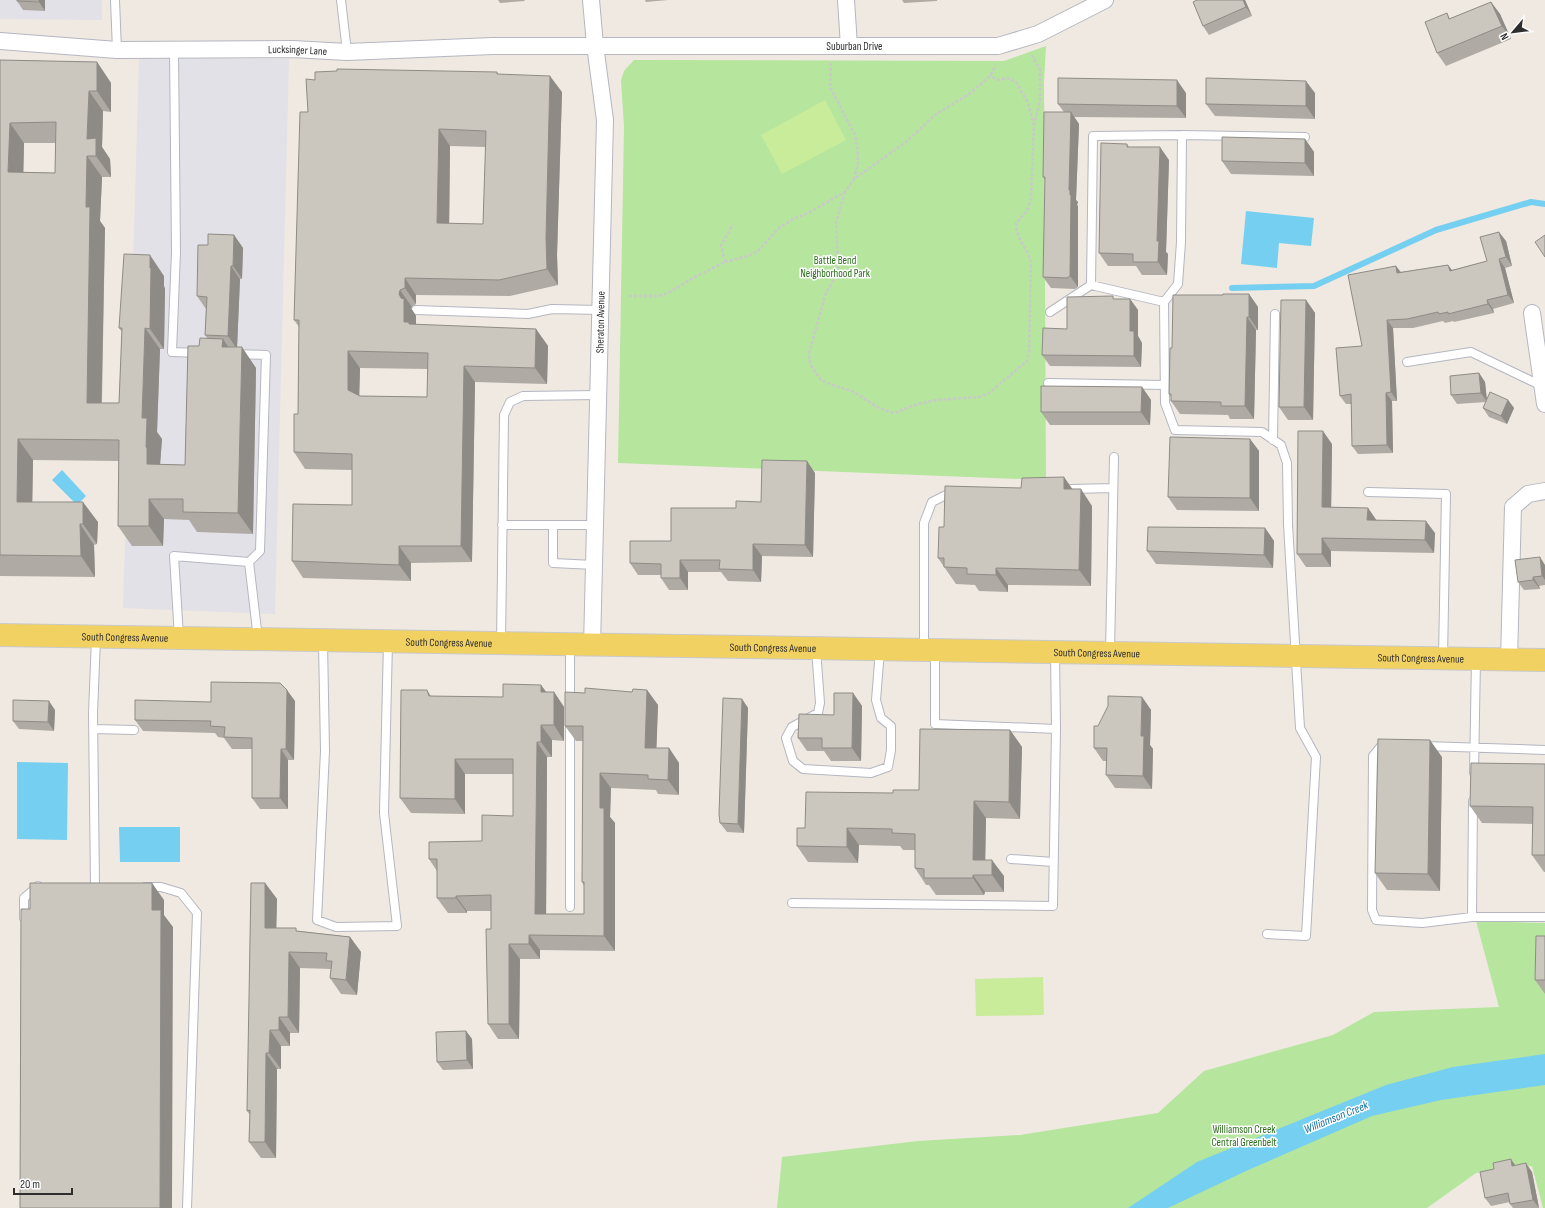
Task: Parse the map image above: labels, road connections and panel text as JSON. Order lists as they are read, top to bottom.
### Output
{
  "streets": {
    "main road": ["South Congress Avenue"],
    "street": ["Suburban Drive", "Lucksinger Lane", "Sheraton Avenue"]
  },
  "crossings": [
    ["Suburban Drive", "Lucksinger Lane"],
    ["Suburban Drive", "Sheraton Avenue"],
    ["Lucksinger Lane", "Sheraton Avenue"],
    ["Sheraton Avenue", "South Congress Avenue"]
  ],
  "water": ["Williamson Creek"],
  "parks": ["Battle Bend Neighborhood Park", "Williamson Creek Central Greenbelt"],
  "scale_bar": "20 m",
  "north": "bottom left"
}
